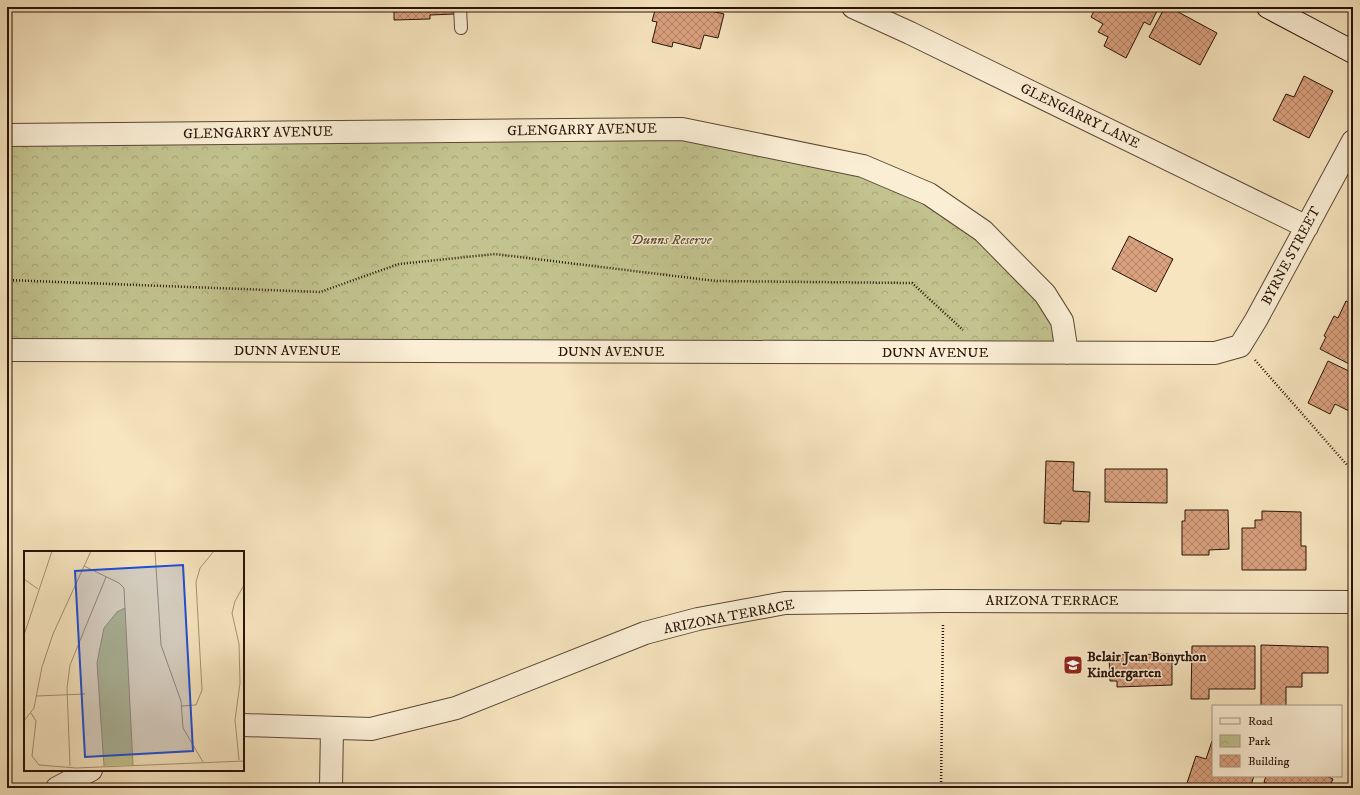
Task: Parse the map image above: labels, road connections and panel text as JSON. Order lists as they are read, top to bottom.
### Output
{
  "streets": {
    "street": [
      "GLENGARRY LANE",
      "GLENGARRY AVENUE",
      "BYRNE STREET",
      "DUNN AVENUE",
      "ARIZONA TERRACE"
    ]
  },
  "crossings": [
    ["GLENGARRY LANE", "BYRNE STREET"],
    ["GLENGARRY AVENUE", "DUNN AVENUE"],
    ["BYRNE STREET", "DUNN AVENUE"]
  ],
  "parks": ["Dunns Reserve"],
  "places": {
    "school or university": ["Belair Jean Bonython Kindergarten"]
  },
  "legend": ["Road", "Park", "Building"]
}
